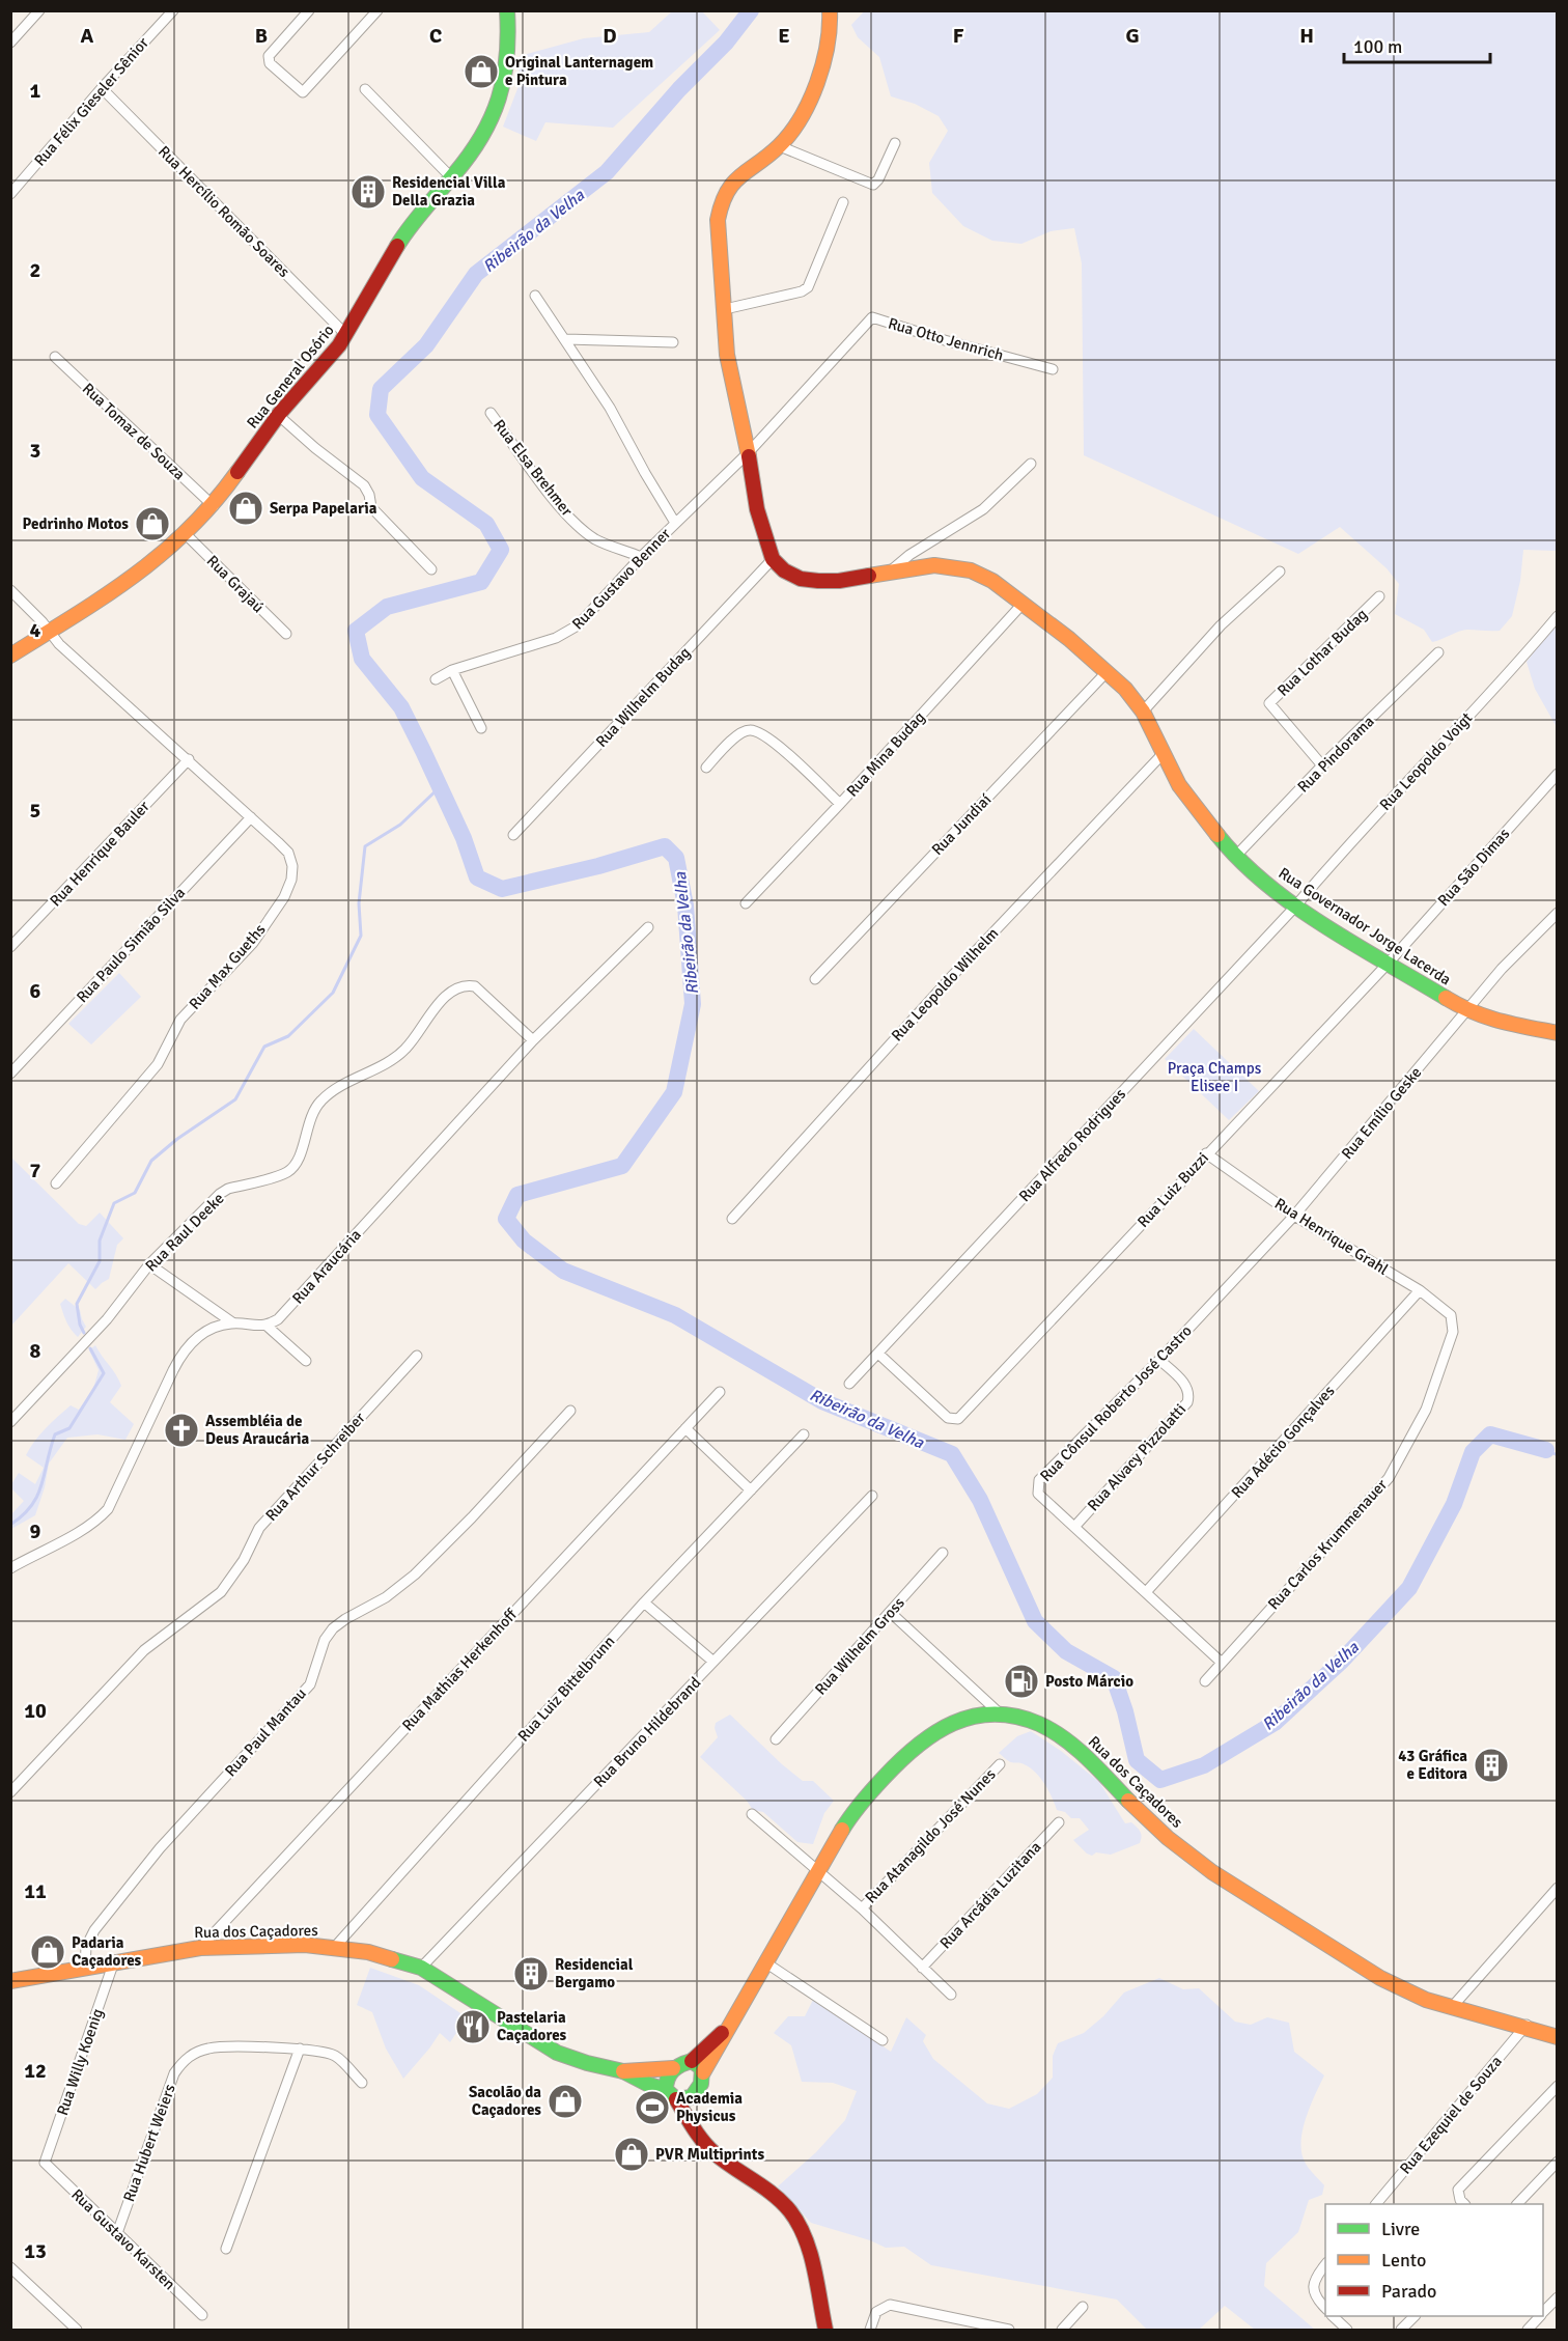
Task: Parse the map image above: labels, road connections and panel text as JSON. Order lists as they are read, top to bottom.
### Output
{
  "streets": {
    "main road": ["Rua General Osório", "Rua Governador Jorge Lacerda", "Rua dos Caçadores"],
    "street": [
      "Rua Félix Gieseler Sênior",
      "Rua Hercílio Romão Soares",
      "Rua Otto Jennrich",
      "Rua Tomaz de Souza",
      "Rua Elsa Brehmer",
      "Rua Gustavo Benner",
      "Rua Grajaú",
      "Rua Lothar Budag",
      "Rua Wilhelm Budag",
      "Rua Mina Budag",
      "Rua Pindorama",
      "Rua Leopoldo Voigt",
      "Rua Jundiaí",
      "Rua Henrique Bauler",
      "Rua São Dimas",
      "Rua Paulo Simião Silva",
      "Rua Max Gueths",
      "Rua Leopoldo Wilhelm",
      "Rua Emílio Geske",
      "Rua Alfredo Rodrigues",
      "Rua Luiz Buzzi",
      "Rua Raul Deeke",
      "Rua Henrique Grahl",
      "Rua Araucária",
      "Rua Cônsul Roberto José Castro",
      "Rua Adécio Gonçalves",
      "Rua Alvacy Pizzolatti",
      "Rua Arthur Schreiber",
      "Rua Carlos Krummenauer",
      "Rua Wilhelm Gross",
      "Rua Mathias Herkenhoff",
      "Rua Luiz Bittelbrunn",
      "Rua Paul Mantau",
      "Rua Bruno Hildebrand",
      "Rua Atanagildo José Nunes",
      "Rua Arcádia Luzitana",
      "Rua Willy Koenig",
      "Rua Ezequiel de Souza",
      "Rua Hubert Weiers",
      "Rua Gustavo Karsten"
    ]
  },
  "crossings": [
    ["Rua Félix Gieseler Sênior", "Rua Hercílio Romão Soares"],
    ["Rua Hercílio Romão Soares", "Rua General Osório"],
    ["Rua Otto Jennrich", "Rua Gustavo Benner"],
    ["Rua General Osório", "Rua Tomaz de Souza"],
    ["Rua General Osório", "Rua Grajaú"],
    ["Rua General Osório", "Rua Max Gueths"],
    ["Rua Elsa Brehmer", "Rua Gustavo Benner"],
    ["Rua Lothar Budag", "Rua Pindorama"],
    ["Rua Wilhelm Budag", "Rua Governador Jorge Lacerda"],
    ["Rua Mina Budag", "Rua Governador Jorge Lacerda"],
    ["Rua Pindorama", "Rua Governador Jorge Lacerda"],
    ["Rua Leopoldo Voigt", "Rua Governador Jorge Lacerda"],
    ["Rua Leopoldo Voigt", "Rua Alfredo Rodrigues"],
    ["Rua Jundiaí", "Rua Governador Jorge Lacerda"],
    ["Rua Henrique Bauler", "Rua Max Gueths"],
    ["Rua São Dimas", "Rua Governador Jorge Lacerda"],
    ["Rua São Dimas", "Rua Luiz Buzzi"],
    ["Rua Governador Jorge Lacerda", "Rua Leopoldo Wilhelm"],
    ["Rua Governador Jorge Lacerda", "Rua Emílio Geske"],
    ["Rua Governador Jorge Lacerda", "Rua Alfredo Rodrigues"],
    ["Rua Governador Jorge Lacerda", "Rua Luiz Buzzi"],
    ["Rua Paulo Simião Silva", "Rua Max Gueths"],
    ["Rua Emílio Geske", "Rua Henrique Grahl"],
    ["Rua Emílio Geske", "Rua Cônsul Roberto José Castro"],
    ["Rua Alfredo Rodrigues", "Rua Luiz Buzzi"],
    ["Rua Luiz Buzzi", "Rua Henrique Grahl"],
    ["Rua Raul Deeke", "Rua Araucária"],
    ["Rua Henrique Grahl", "Rua Cônsul Roberto José Castro"],
    ["Rua Henrique Grahl", "Rua Adécio Gonçalves"],
    ["Rua Henrique Grahl", "Rua Carlos Krummenauer"],
    ["Rua Cônsul Roberto José Castro", "Rua Adécio Gonçalves"],
    ["Rua Cônsul Roberto José Castro", "Rua Alvacy Pizzolatti"],
    ["Rua Cônsul Roberto José Castro", "Rua Carlos Krummenauer"],
    ["Rua Mathias Herkenhoff", "Rua dos Caçadores"],
    ["Rua Luiz Bittelbrunn", "Rua dos Caçadores"],
    ["Rua Paul Mantau", "Rua dos Caçadores"],
    ["Rua Bruno Hildebrand", "Rua dos Caçadores"],
    ["Rua dos Caçadores", "Rua Willy Koenig"],
    ["Rua dos Caçadores", "Rua Ezequiel de Souza"],
    ["Rua Willy Koenig", "Rua Gustavo Karsten"],
    ["Rua Hubert Weiers", "Rua Gustavo Karsten"]
  ],
  "water": ["Ribeirão da Velha"],
  "parks": ["Praça Champs Elisee I"],
  "places": {
    "shop": [
      "Original Lanternagem e Pintura",
      "Serpa Papelaria",
      "Pedrinho Motos",
      "Padaria Caçadores",
      "Sacolão da Caçadores",
      "PVR Multiprints"
    ],
    "building": ["Residencial Villa Della Grazia", "43 Gráfica e Editora", "Residencial Bergamo"],
    "church": ["Assembléia de Deus Araucária"],
    "fuel station": ["Posto Márcio"],
    "restaurant": ["Pastelaria Caçadores"],
    "sports": ["Academia Physicus"]
  },
  "legend": ["Livre", "Lento", "Parado"],
  "scale_bar": "100 m",
  "grid": {
    "columns": [
      "A",
      "B",
      "C",
      "D",
      "E",
      "F",
      "G",
      "H"
    ],
    "rows": [
      "1",
      "2",
      "3",
      "4",
      "5",
      "6",
      "7",
      "8",
      "9",
      "10",
      "11",
      "12",
      "13"
    ]
  }
}
